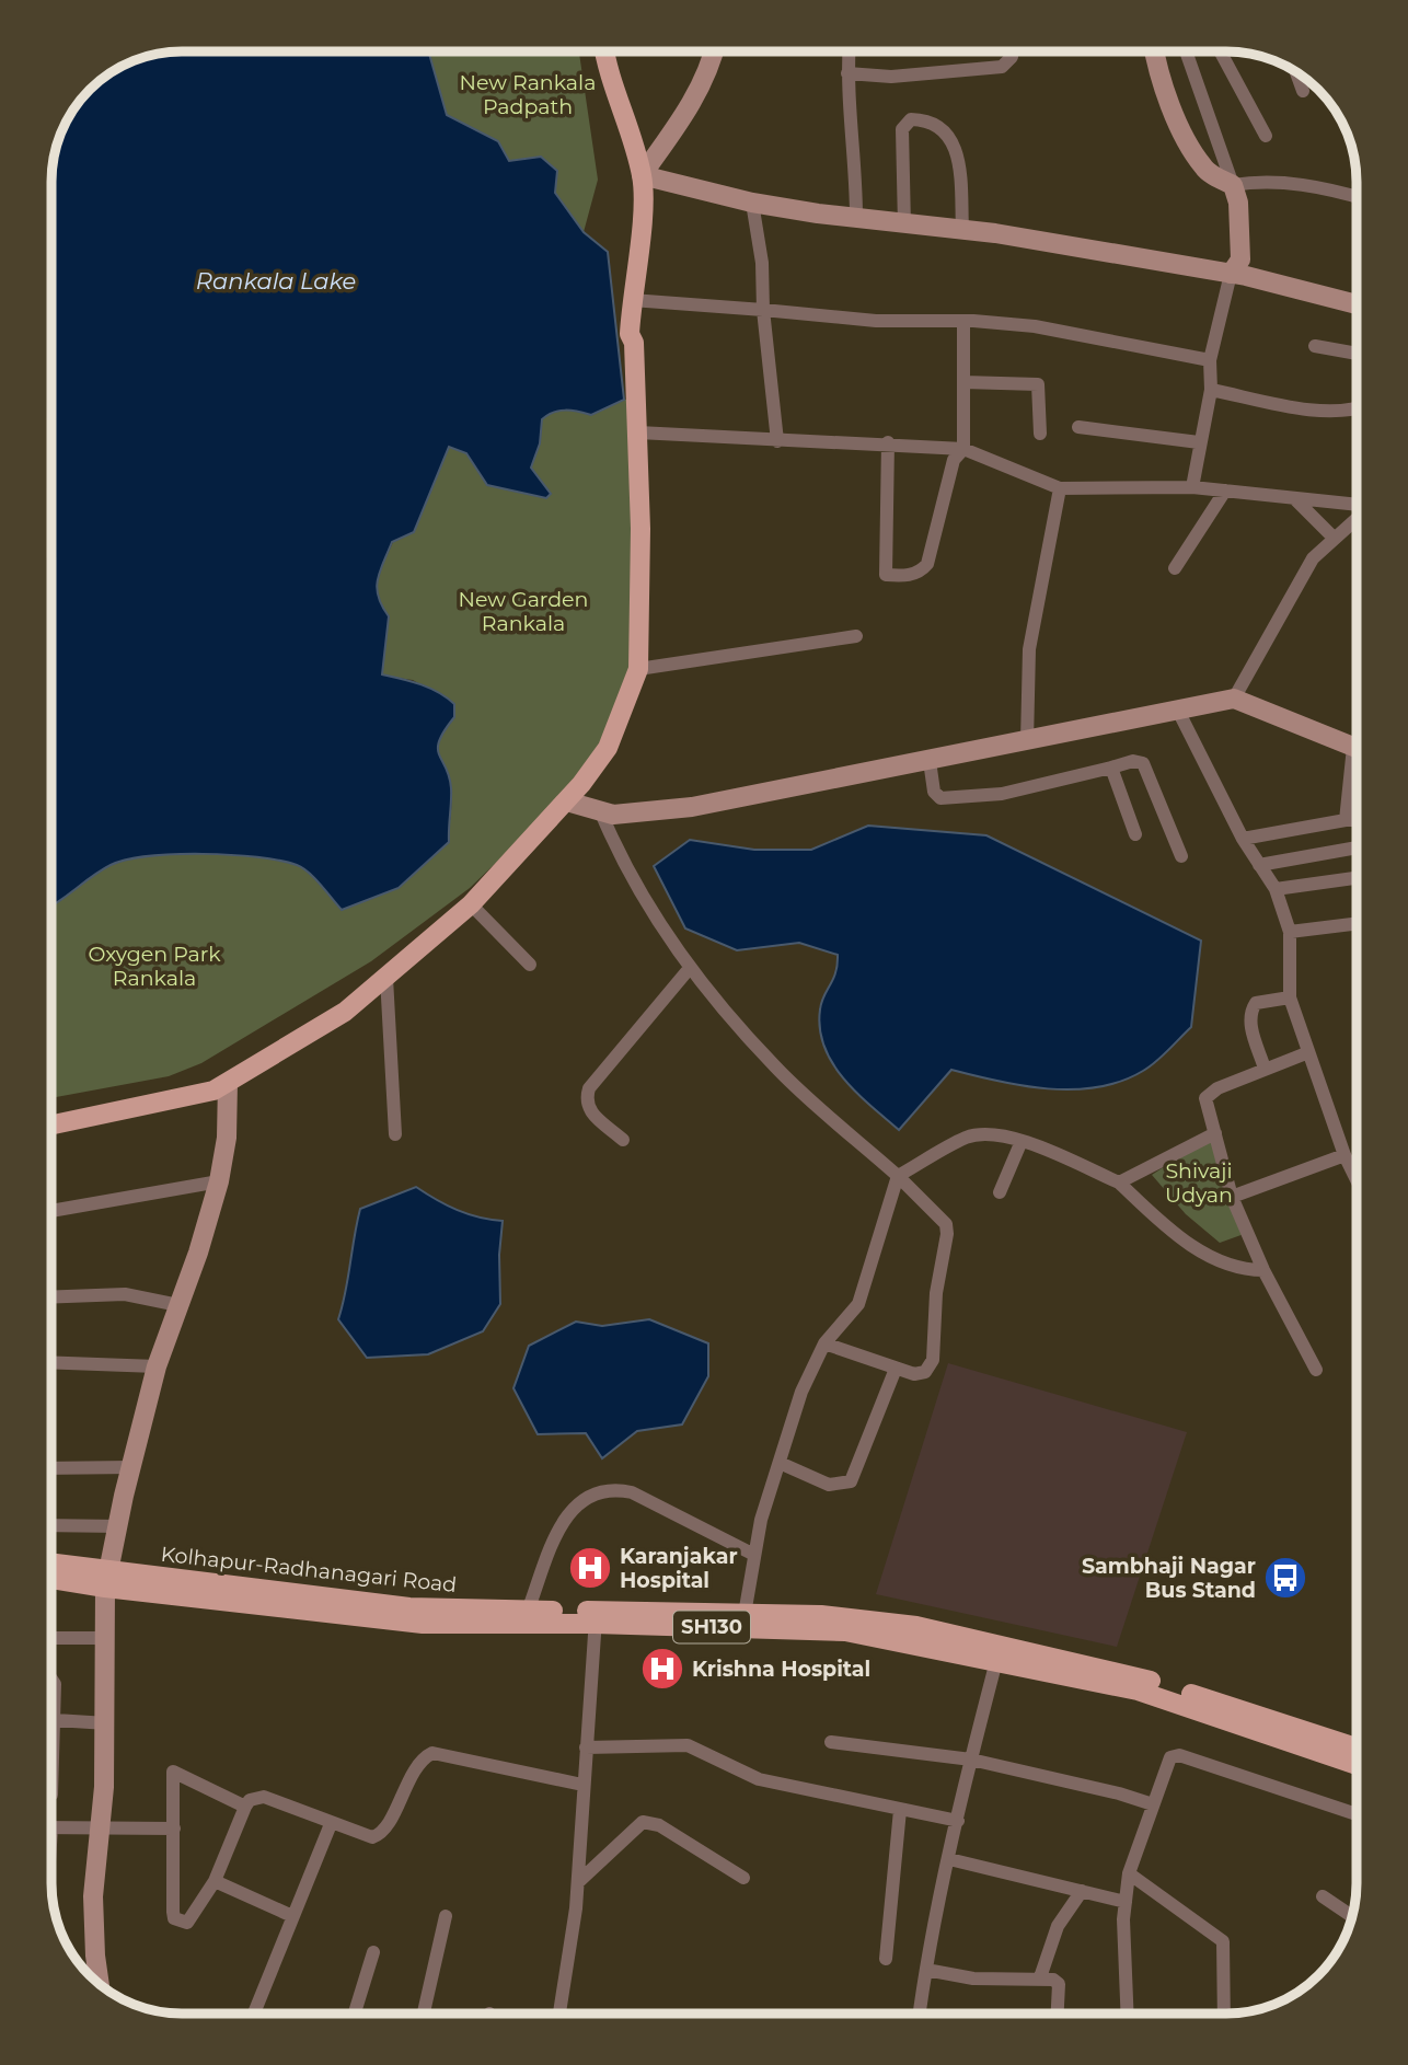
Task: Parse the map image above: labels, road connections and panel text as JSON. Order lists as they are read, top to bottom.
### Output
{
  "streets": {
    "main road": ["Kolhapur-Radhanagari Road", "SH130"]
  },
  "crossings": [
    ["Kolhapur-Radhanagari Road", "SH130"]
  ],
  "water": ["Rankala Lake"],
  "parks": [
    "New Rankala Padpath",
    "New Garden Rankala",
    "Oxygen Park Rankala",
    "Shivaji Udyan"
  ],
  "places": {
    "hospital": ["Karanjakar Hospital", "Krishna Hospital"],
    "bus stop": ["Sambhaji Nagar Bus Stand"]
  }
}
